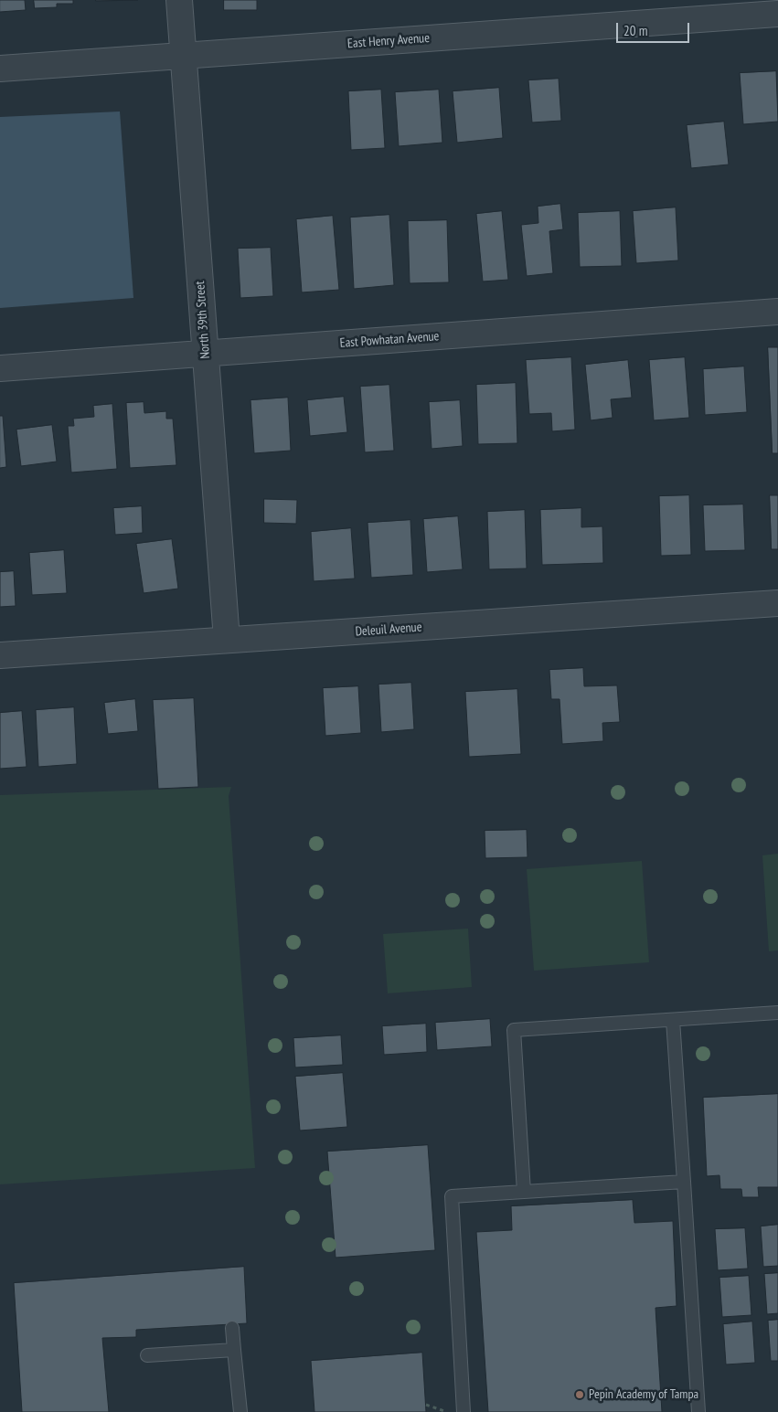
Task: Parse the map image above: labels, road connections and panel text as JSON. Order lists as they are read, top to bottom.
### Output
{
  "streets": {
    "street": [
      "East Henry Avenue",
      "North 39th Street",
      "East Powhatan Avenue",
      "Deleuil Avenue"
    ]
  },
  "crossings": [
    ["East Henry Avenue", "North 39th Street"],
    ["North 39th Street", "East Powhatan Avenue"],
    ["North 39th Street", "Deleuil Avenue"]
  ],
  "places": ["Pepin Academy of Tampa"],
  "scale_bar": "20 m"
}
